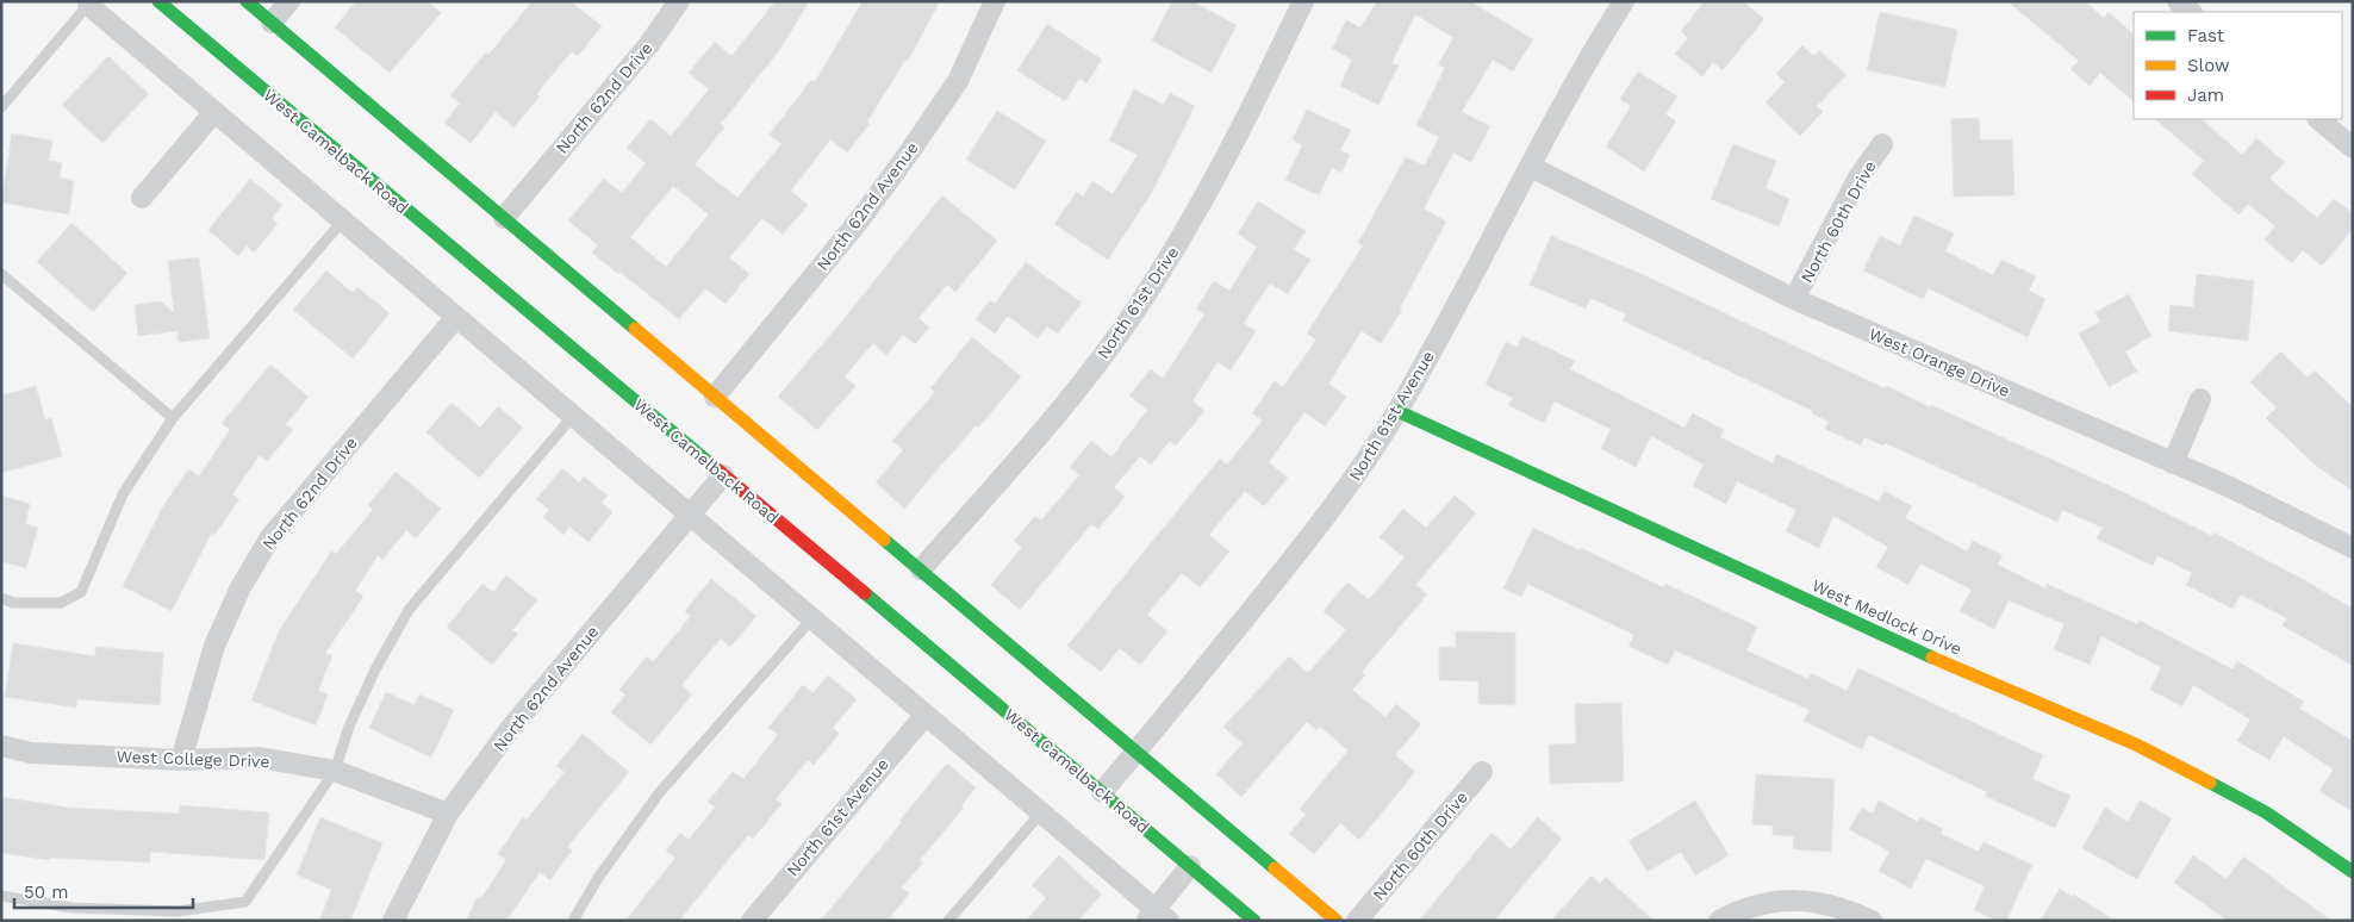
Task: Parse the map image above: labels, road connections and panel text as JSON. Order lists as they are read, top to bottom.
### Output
{
  "streets": {
    "street": [
      "North 62nd Drive",
      "West Camelback Road",
      "North 62nd Avenue",
      "North 60th Drive",
      "North 61st Drive",
      "West Orange Drive",
      "North 61st Avenue",
      "West Medlock Drive",
      "West College Drive"
    ]
  },
  "crossings": [
    ["North 62nd Drive", "West College Drive"],
    ["West Camelback Road", "North 62nd Avenue"],
    ["West Camelback Road", "North 61st Avenue"],
    ["North 62nd Avenue", "West College Drive"],
    ["North 60th Drive", "West Orange Drive"],
    ["West Orange Drive", "North 61st Avenue"],
    ["North 61st Avenue", "West Medlock Drive"]
  ],
  "legend": ["Fast", "Slow", "Jam"],
  "scale_bar": "50 m"
}
